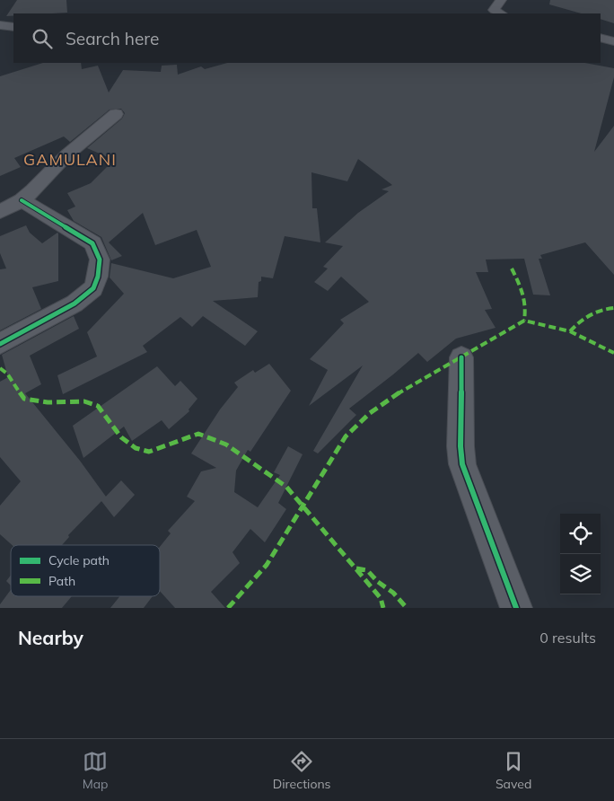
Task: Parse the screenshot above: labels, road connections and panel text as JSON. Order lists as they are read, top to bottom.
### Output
{
  "districts": ["GAMULANI"],
  "legend": ["Cycle path", "Path"],
  "page": {
    "search": "Search here",
    "heading": ["Nearby", "0 results"],
    "nav": ["Map", "Directions", "Saved"]
  }
}
